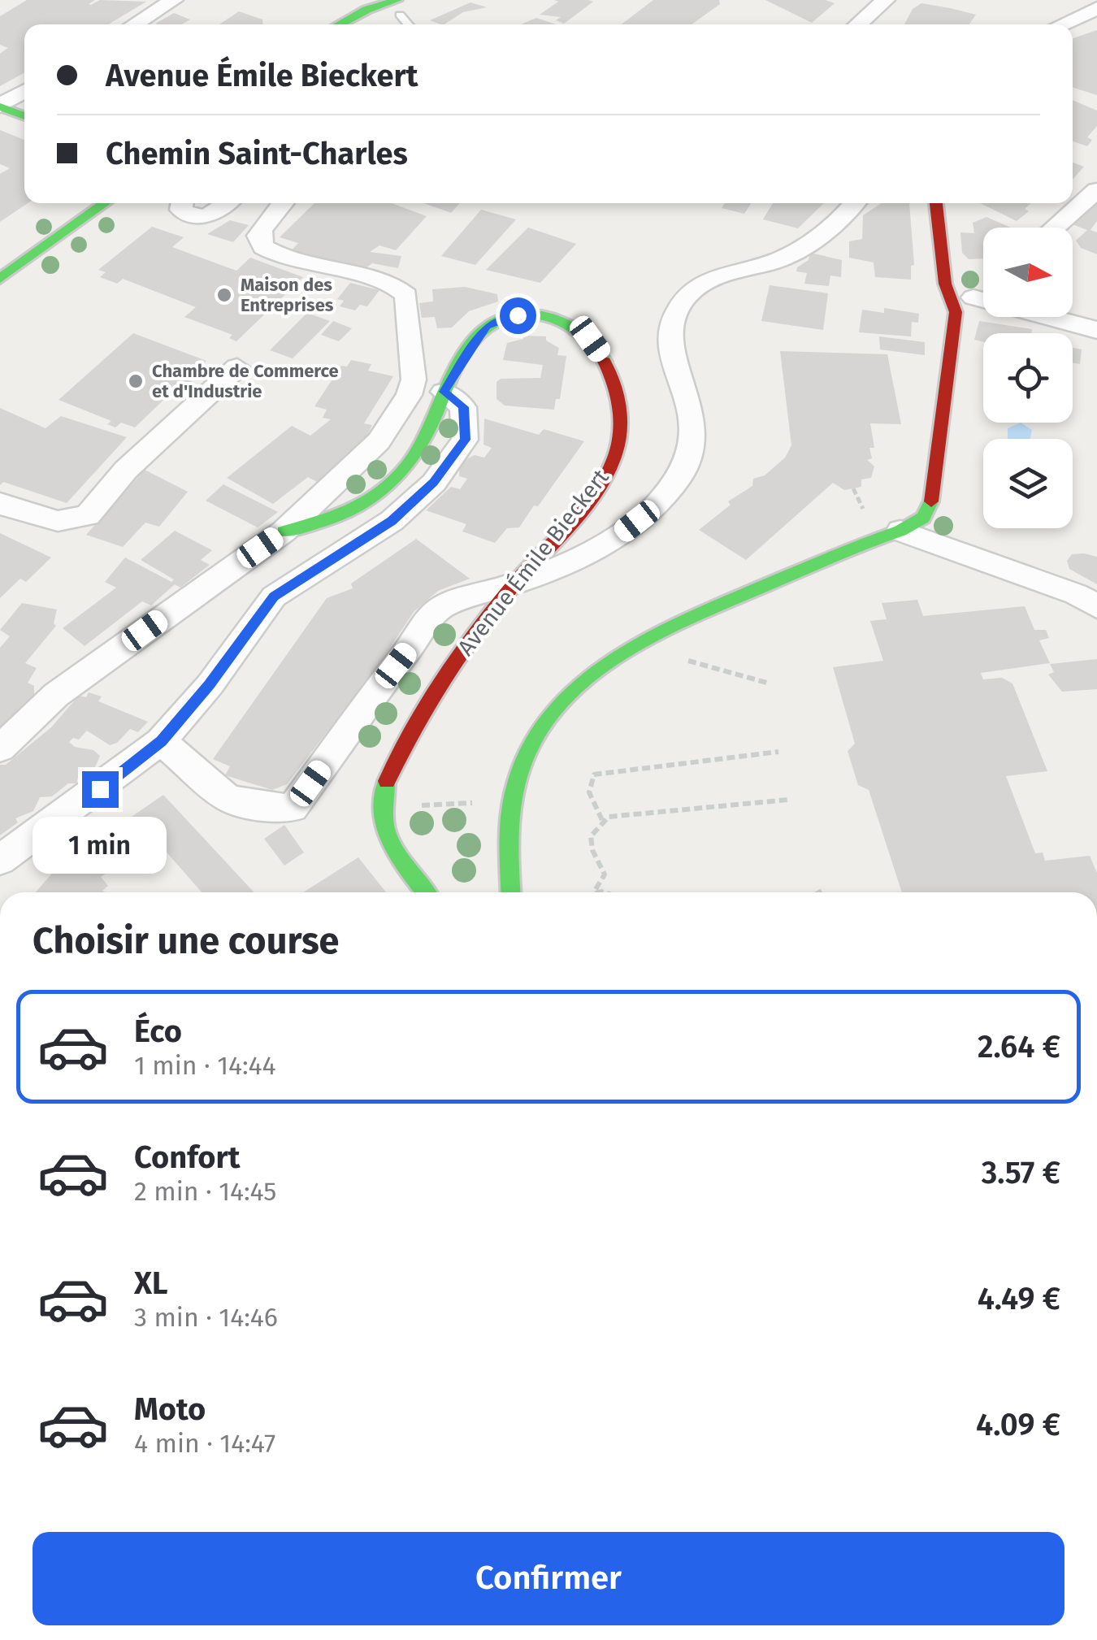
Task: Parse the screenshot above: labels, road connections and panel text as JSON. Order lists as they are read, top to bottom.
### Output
{
  "streets": {
    "street": ["Avenue Émile Bieckert"]
  },
  "places": ["Maison des Entreprises", "Chambre de Commerce et d'Industrie"],
  "north": "right",
  "page": {
    "banner": ["Avenue Émile Bieckert", "Chemin Saint-Charles"],
    "bubble": "1 min",
    "heading": "Choisir une course",
    "list": [
      {
        "name": "Éco",
        "note": "1 min · 14:44",
        "value": "2.64 €"
      },
      {
        "name": "Confort",
        "note": "2 min · 14:45",
        "value": "3.57 €"
      },
      {
        "name": "XL",
        "note": "3 min · 14:46",
        "value": "4.49 €"
      },
      {
        "name": "Moto",
        "note": "4 min · 14:47",
        "value": "4.09 €"
      }
    ],
    "buttons": "Confirmer"
  }
}
